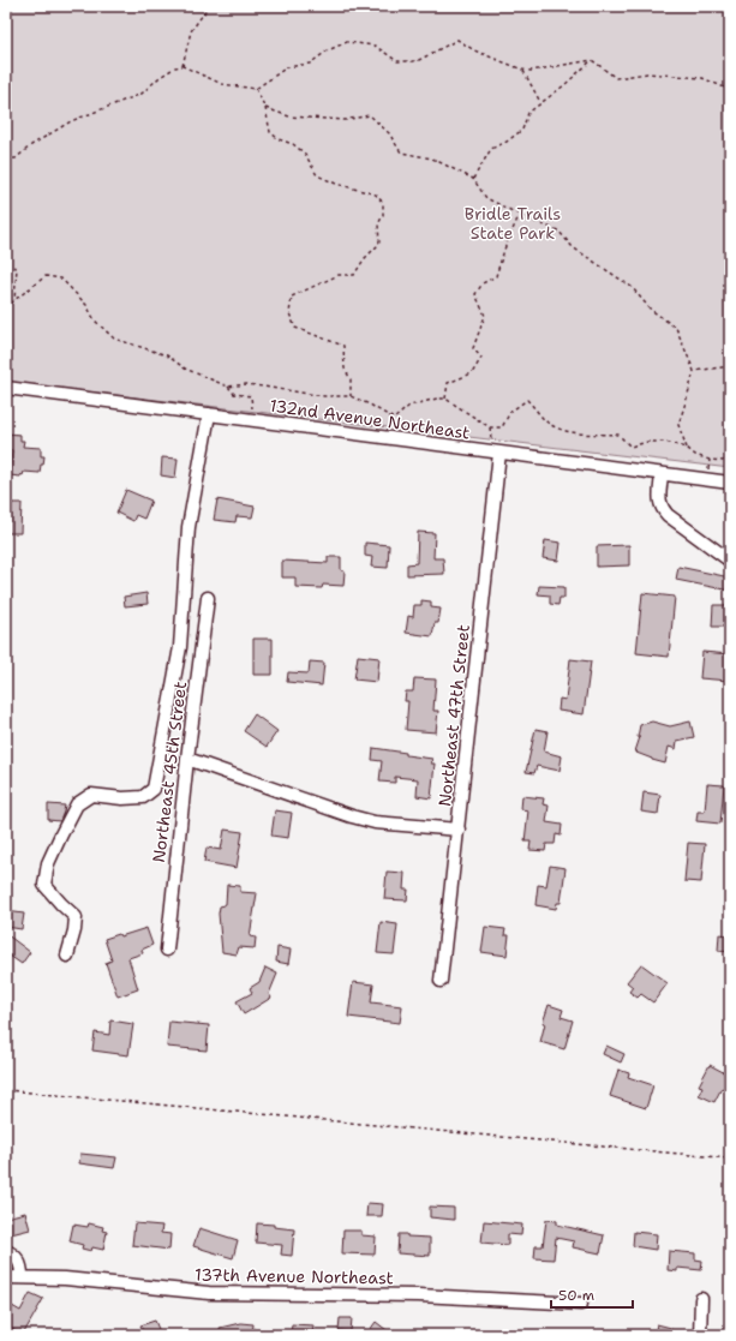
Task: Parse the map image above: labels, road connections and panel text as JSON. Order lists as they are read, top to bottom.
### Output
{
  "streets": {
    "street": [
      "132nd Avenue Northeast",
      "Northeast 47th Street",
      "Northeast 45th Street",
      "137th Avenue Northeast"
    ]
  },
  "crossings": [
    ["132nd Avenue Northeast", "Northeast 47th Street"]
  ],
  "parks": ["Bridle Trails State Park"],
  "scale_bar": "50 m"
}
